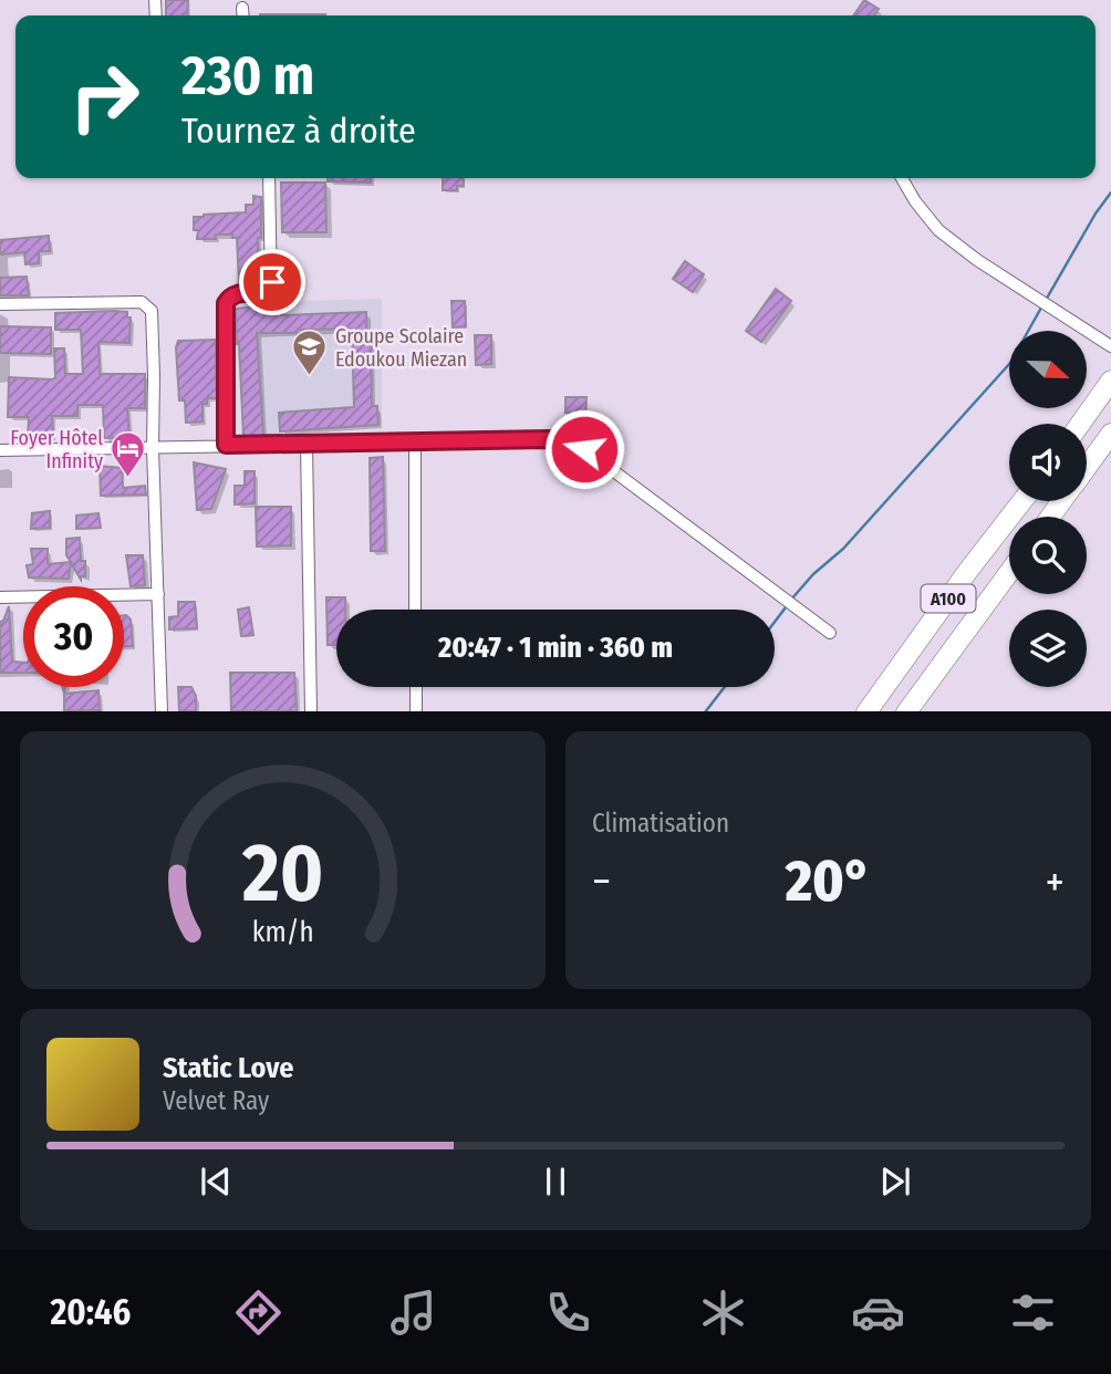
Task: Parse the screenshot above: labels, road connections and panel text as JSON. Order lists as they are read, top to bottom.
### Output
{
  "streets": {
    "highway": ["A100"]
  },
  "places": {
    "school or university": ["Groupe Scolaire Edoukou Miezan"],
    "hotel": ["Foyer Hôtel Infinity"]
  },
  "north": "right",
  "page": {
    "turn": ["230 m", "Tournez à droite"],
    "limit": "30",
    "trip": "20:47 · 1 min · 360 m",
    "tile": "Climatisation",
    "heat": ["−", "20°", "+"],
    "song": ["Static Love", "Velvet Ray"],
    "tabs": "20:46",
    "gauge": ["20", "km/h"]
  }
}
